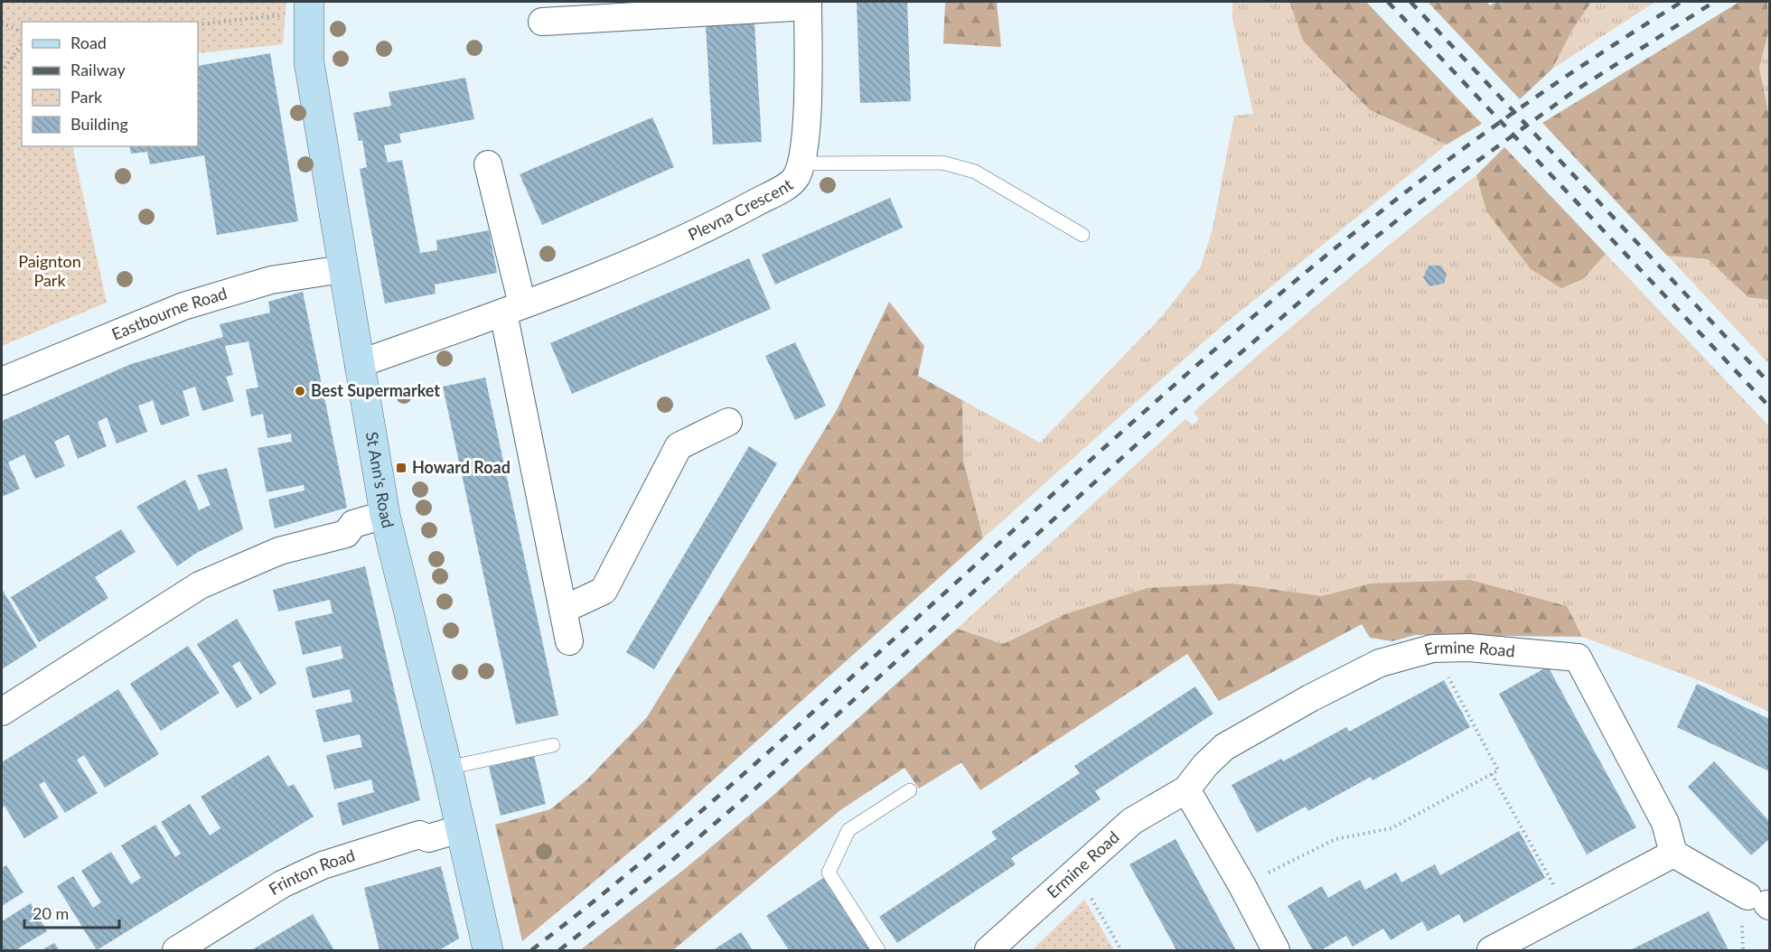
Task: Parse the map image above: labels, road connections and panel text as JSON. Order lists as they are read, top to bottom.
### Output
{
  "streets": {
    "main road": ["St Ann's Road"],
    "street": [
      "Plevna Crescent",
      "Eastbourne Road",
      "Ermine Road",
      "Frinton Road"
    ]
  },
  "crossings": [
    ["Plevna Crescent", "St Ann's Road"],
    ["Eastbourne Road", "St Ann's Road"],
    ["St Ann's Road", "Frinton Road"]
  ],
  "parks": ["Paignton Park"],
  "places": {
    "other": ["Best Supermarket"],
    "transit": ["Howard Road"]
  },
  "legend": [
    "Road",
    "Railway",
    "Park",
    "Building"
  ],
  "scale_bar": "20 m"
}
